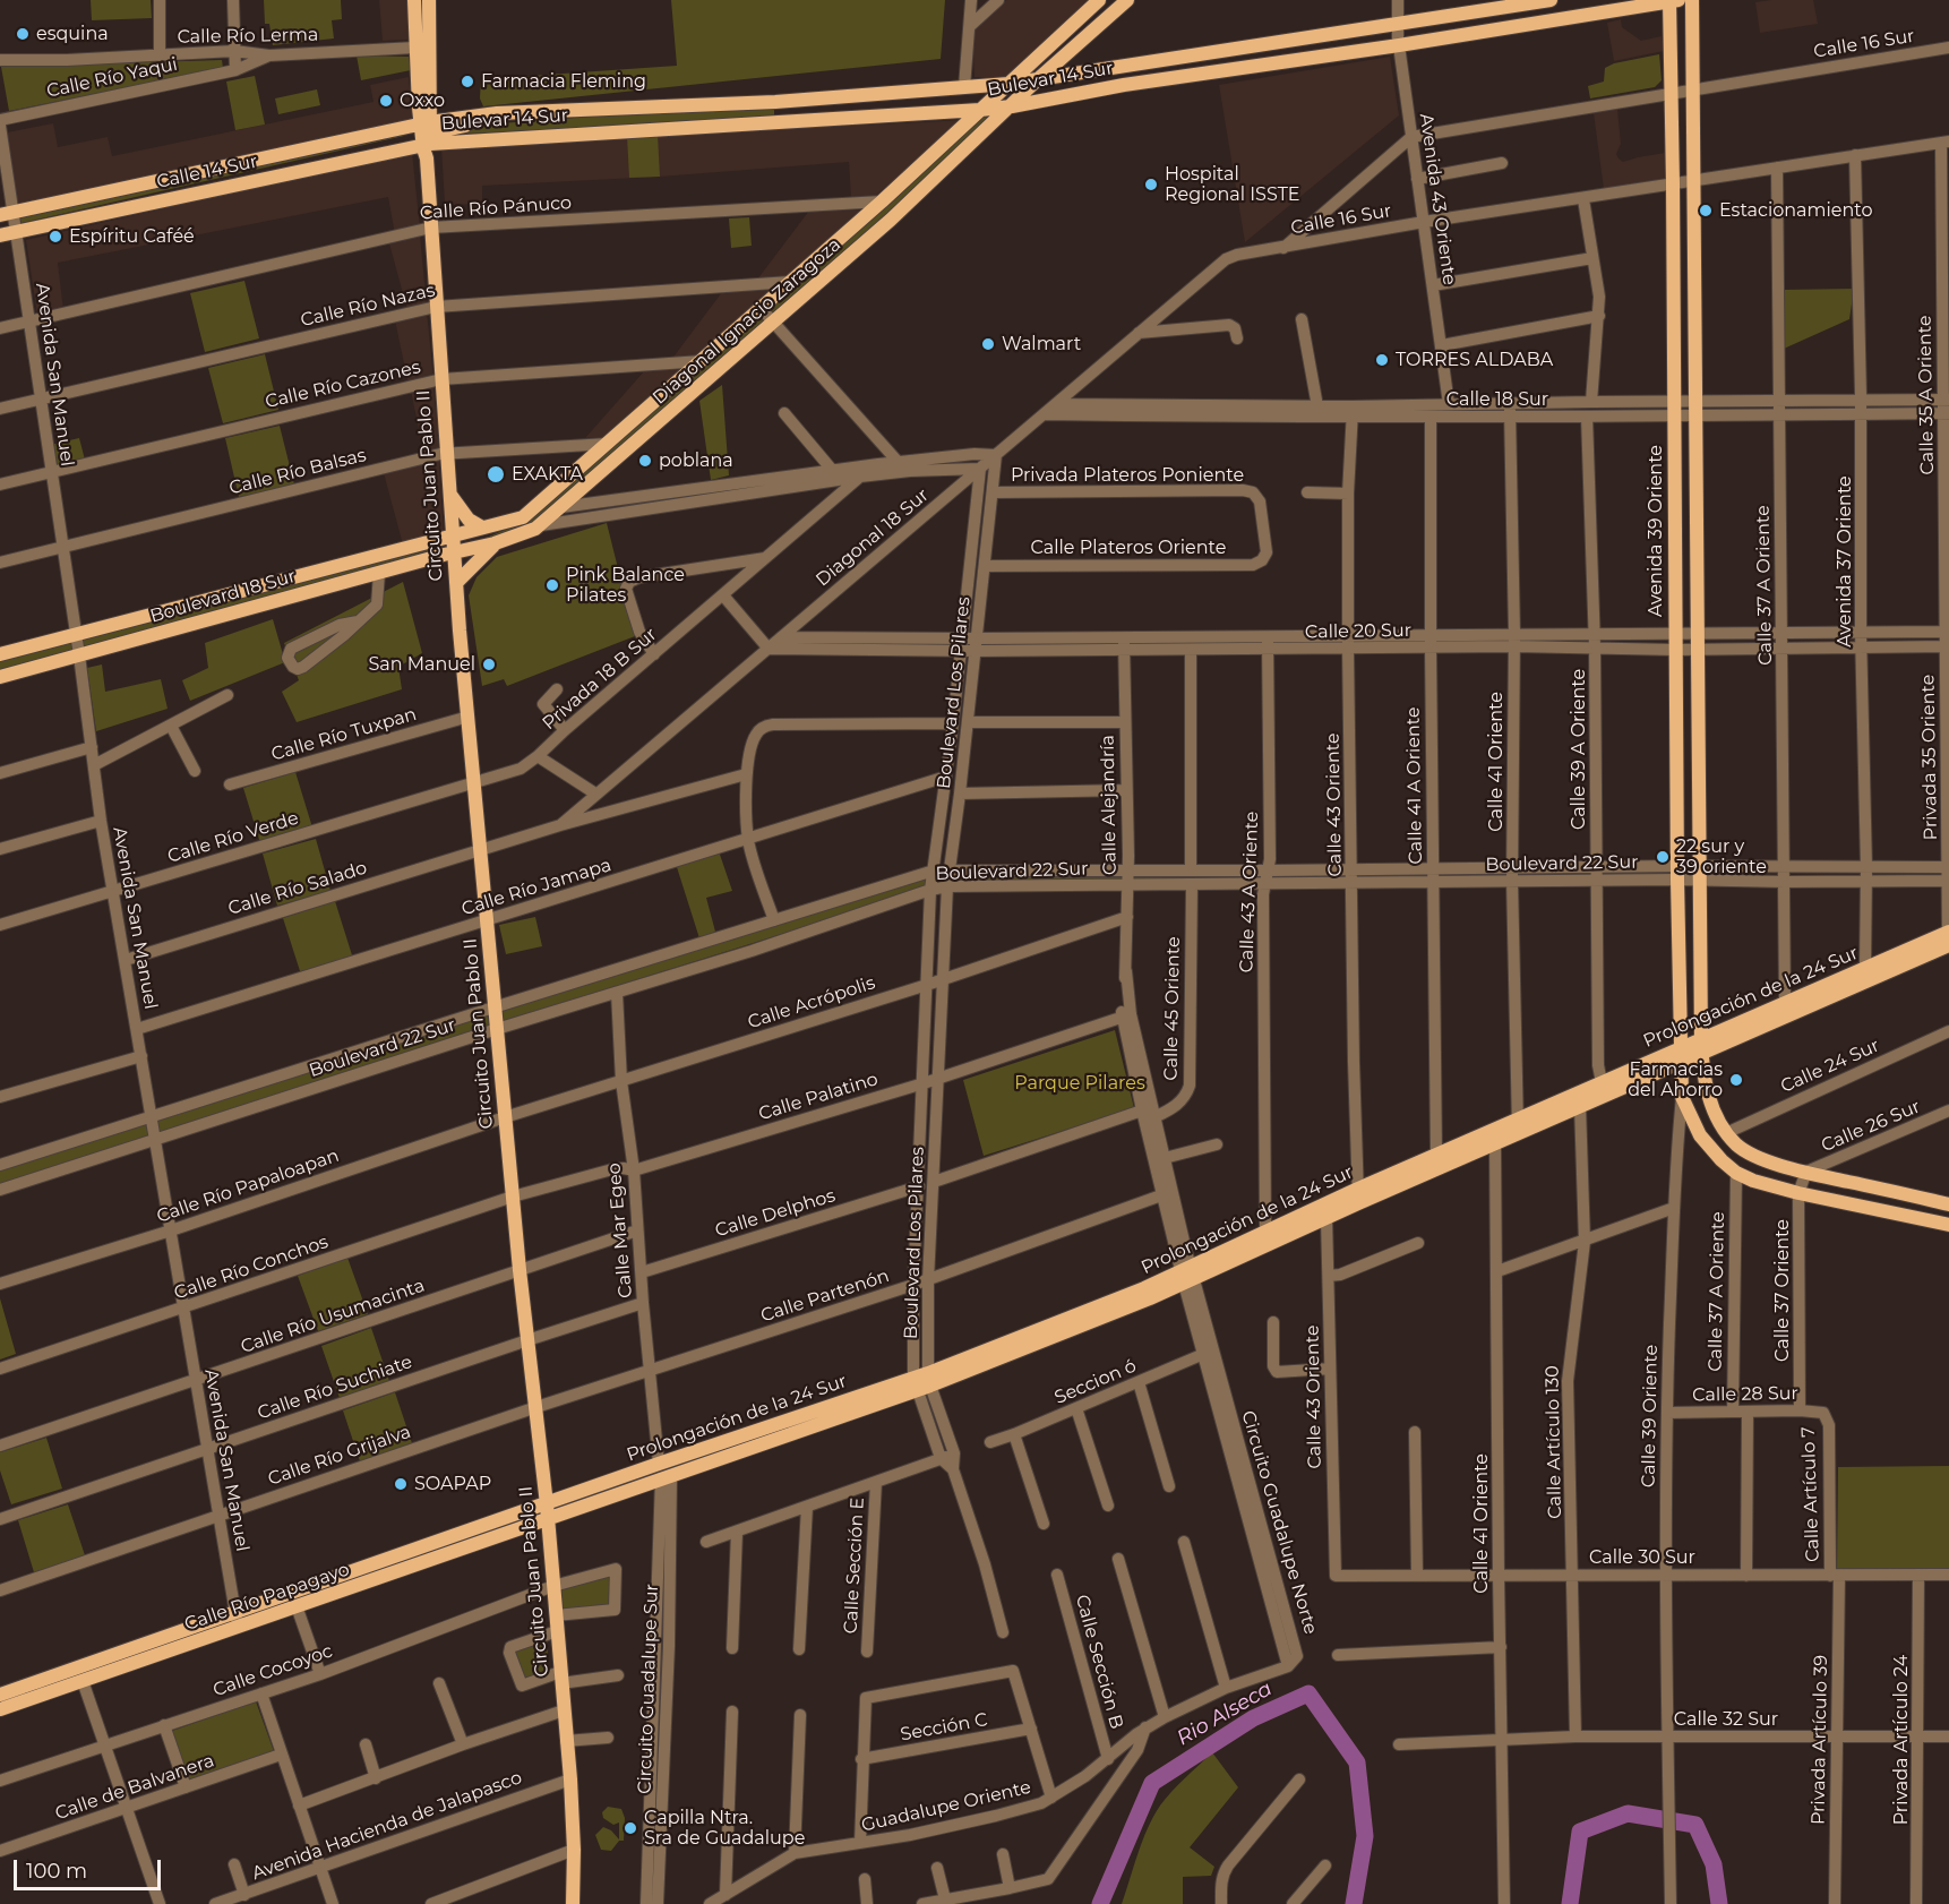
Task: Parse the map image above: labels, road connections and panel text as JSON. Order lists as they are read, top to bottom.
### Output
{
  "streets": {
    "main road": [
      "Bulevar 14 Sur",
      "Calle 14 Sur",
      "Diagonal Ignacio Zaragoza",
      "Circuito Juan Pablo II",
      "Avenida 39 Oriente",
      "Boulevard 18 Sur",
      "Prolongación de la 24 Sur",
      "Calle Río Papagayo"
    ],
    "street": [
      "Calle Río Lerma",
      "Calle 16 Sur",
      "Calle Río Yaqui",
      "Avenida 43 Oriente",
      "Calle Río Pánuco",
      "Calle Río Nazas",
      "Avenida San Manuel",
      "Calle Río Cazones",
      "Calle 35 A Oriente",
      "Calle 18 Sur",
      "Calle Río Balsas",
      "Privada Plateros Poniente",
      "Diagonal 18 Sur",
      "Calle Plateros Oriente",
      "Avenida 37 Oriente",
      "Calle 37 A Oriente",
      "Calle 20 Sur",
      "Privada 18 B Sur",
      "Boulevard Los Pilares",
      "Calle Río Tuxpan",
      "Calle 39 A Oriente",
      "Privada 35 Oriente",
      "Calle 41 Oriente",
      "Calle 41 A Oriente",
      "Calle Alejandría",
      "Calle 43 Oriente",
      "Calle Río Verde",
      "Boulevard 22 Sur",
      "Calle Río Jamapa",
      "Calle Río Salado",
      "Calle 43 A Oriente",
      "Calle Acrópolis",
      "Calle 45 Oriente",
      "Calle 24 Sur",
      "Calle Palatino",
      "Calle 26 Sur",
      "Calle Río Papaloapan",
      "Calle Delphos",
      "Calle Mar Egeo",
      "Calle Río Conchos",
      "Calle 37 Oriente",
      "Calle Partenón",
      "Calle Río Usumacinta",
      "Seccion ó",
      "Calle Río Suchiate",
      "Calle 28 Sur",
      "Calle 39 Oriente",
      "Calle Artículo 130",
      "Calle Río Grijalva",
      "Calle Artículo 7",
      "Circuito Guadalupe Norte",
      "Calle 30 Sur",
      "Calle Sección E",
      "Calle Sección B",
      "Calle Cocoyoc",
      "Circuito Guadalupe Sur",
      "Calle 32 Sur",
      "Sección C",
      "Privada Artículo 39",
      "Privada Artículo 24",
      "Calle de Balvanera",
      "Guadalupe Oriente",
      "Avenida Hacienda de Jalapasco"
    ]
  },
  "crossings": [
    ["Calle Río Lerma", "Calle Río Yaqui"],
    ["Calle Río Lerma", "Circuito Juan Pablo II"],
    ["Calle 16 Sur", "Avenida 43 Oriente"],
    ["Calle 16 Sur", "Calle 35 A Oriente"],
    ["Calle 16 Sur", "Avenida 39 Oriente"],
    ["Calle 16 Sur", "Diagonal 18 Sur"],
    ["Calle 16 Sur", "Avenida 37 Oriente"],
    ["Calle 16 Sur", "Calle 37 A Oriente"],
    ["Bulevar 14 Sur", "Calle 14 Sur"],
    ["Bulevar 14 Sur", "Avenida 43 Oriente"],
    ["Bulevar 14 Sur", "Diagonal Ignacio Zaragoza"],
    ["Bulevar 14 Sur", "Circuito Juan Pablo II"],
    ["Bulevar 14 Sur", "Avenida 39 Oriente"],
    ["Calle 14 Sur", "Avenida San Manuel"],
    ["Calle 14 Sur", "Circuito Juan Pablo II"],
    ["Avenida 43 Oriente", "Calle 18 Sur"],
    ["Calle Río Pánuco", "Diagonal Ignacio Zaragoza"],
    ["Calle Río Pánuco", "Avenida San Manuel"],
    ["Calle Río Pánuco", "Circuito Juan Pablo II"],
    ["Calle Río Nazas", "Diagonal Ignacio Zaragoza"],
    ["Calle Río Nazas", "Avenida San Manuel"],
    ["Calle Río Nazas", "Circuito Juan Pablo II"],
    ["Diagonal Ignacio Zaragoza", "Calle Río Cazones"],
    ["Diagonal Ignacio Zaragoza", "Calle Río Balsas"],
    ["Diagonal Ignacio Zaragoza", "Circuito Juan Pablo II"],
    ["Diagonal Ignacio Zaragoza", "Boulevard 18 Sur"],
    ["Avenida San Manuel", "Calle Río Cazones"],
    ["Avenida San Manuel", "Calle Río Balsas"],
    ["Avenida San Manuel", "Boulevard 18 Sur"],
    ["Avenida San Manuel", "Calle Río Verde"],
    ["Avenida San Manuel", "Boulevard 22 Sur"],
    ["Avenida San Manuel", "Calle Río Jamapa"],
    ["Avenida San Manuel", "Calle Río Salado"],
    ["Avenida San Manuel", "Calle Río Papaloapan"],
    ["Avenida San Manuel", "Calle Río Conchos"],
    ["Avenida San Manuel", "Calle Río Usumacinta"],
    ["Avenida San Manuel", "Calle Río Suchiate"],
    ["Avenida San Manuel", "Calle Río Grijalva"],
    ["Avenida San Manuel", "Calle Río Papagayo"],
    ["Calle Río Cazones", "Circuito Juan Pablo II"],
    ["Calle 35 A Oriente", "Calle 18 Sur"],
    ["Calle 35 A Oriente", "Calle 20 Sur"],
    ["Calle 35 A Oriente", "Privada 35 Oriente"],
    ["Calle 18 Sur", "Avenida 39 Oriente"],
    ["Calle 18 Sur", "Diagonal 18 Sur"],
    ["Calle 18 Sur", "Avenida 37 Oriente"],
    ["Calle 18 Sur", "Calle 37 A Oriente"],
    ["Calle 18 Sur", "Calle 39 A Oriente"],
    ["Calle 18 Sur", "Calle 41 Oriente"],
    ["Calle 18 Sur", "Calle 41 A Oriente"],
    ["Calle 18 Sur", "Calle 43 Oriente"],
    ["Calle Río Balsas", "Circuito Juan Pablo II"],
    ["Privada Plateros Poniente", "Calle Plateros Oriente"],
    ["Privada Plateros Poniente", "Boulevard Los Pilares"],
    ["Circuito Juan Pablo II", "Diagonal 18 Sur"],
    ["Circuito Juan Pablo II", "Boulevard 18 Sur"],
    ["Circuito Juan Pablo II", "Privada 18 B Sur"],
    ["Circuito Juan Pablo II", "Calle Río Tuxpan"],
    ["Circuito Juan Pablo II", "Calle Río Verde"],
    ["Circuito Juan Pablo II", "Boulevard 22 Sur"],
    ["Circuito Juan Pablo II", "Calle Río Jamapa"],
    ["Circuito Juan Pablo II", "Calle Río Salado"],
    ["Circuito Juan Pablo II", "Prolongación de la 24 Sur"],
    ["Circuito Juan Pablo II", "Calle Acrópolis"],
    ["Circuito Juan Pablo II", "Calle Palatino"],
    ["Circuito Juan Pablo II", "Calle Río Papaloapan"],
    ["Circuito Juan Pablo II", "Calle Río Conchos"],
    ["Circuito Juan Pablo II", "Calle Partenón"],
    ["Circuito Juan Pablo II", "Calle Río Usumacinta"],
    ["Circuito Juan Pablo II", "Calle Río Suchiate"],
    ["Circuito Juan Pablo II", "Calle Río Grijalva"],
    ["Circuito Juan Pablo II", "Calle Río Papagayo"],
    ["Circuito Juan Pablo II", "Calle Cocoyoc"],
    ["Circuito Juan Pablo II", "Avenida Hacienda de Jalapasco"],
    ["Avenida 39 Oriente", "Calle 20 Sur"],
    ["Avenida 39 Oriente", "Boulevard 22 Sur"],
    ["Avenida 39 Oriente", "Prolongación de la 24 Sur"],
    ["Diagonal 18 Sur", "Calle 20 Sur"],
    ["Diagonal 18 Sur", "Boulevard Los Pilares"],
    ["Diagonal 18 Sur", "Calle Río Salado"],
    ["Calle Plateros Oriente", "Boulevard Los Pilares"],
    ["Avenida 37 Oriente", "Calle 20 Sur"],
    ["Avenida 37 Oriente", "Boulevard 22 Sur"],
    ["Avenida 37 Oriente", "Prolongación de la 24 Sur"],
    ["Calle 37 A Oriente", "Calle 20 Sur"],
    ["Calle 37 A Oriente", "Boulevard 22 Sur"],
    ["Calle 37 A Oriente", "Prolongación de la 24 Sur"],
    ["Calle 37 A Oriente", "Calle 28 Sur"],
    ["Calle 20 Sur", "Boulevard Los Pilares"],
    ["Calle 20 Sur", "Calle 39 A Oriente"],
    ["Calle 20 Sur", "Privada 35 Oriente"],
    ["Calle 20 Sur", "Calle 41 Oriente"],
    ["Calle 20 Sur", "Calle 41 A Oriente"],
    ["Calle 20 Sur", "Calle Alejandría"],
    ["Calle 20 Sur", "Calle 43 Oriente"],
    ["Calle 20 Sur", "Calle 43 A Oriente"],
    ["Privada 18 B Sur", "Calle Río Verde"],
    ["Boulevard Los Pilares", "Boulevard 22 Sur"],
    ["Boulevard Los Pilares", "Calle Río Jamapa"],
    ["Boulevard Los Pilares", "Prolongación de la 24 Sur"],
    ["Boulevard Los Pilares", "Calle Acrópolis"],
    ["Boulevard Los Pilares", "Calle Palatino"],
    ["Boulevard Los Pilares", "Calle Delphos"],
    ["Boulevard Los Pilares", "Calle Partenón"],
    ["Boulevard Los Pilares", "Calle Sección E"],
    ["Calle 39 A Oriente", "Boulevard 22 Sur"],
    ["Calle 39 A Oriente", "Prolongación de la 24 Sur"],
    ["Privada 35 Oriente", "Boulevard 22 Sur"],
    ["Calle 41 Oriente", "Boulevard 22 Sur"],
    ["Calle 41 Oriente", "Prolongación de la 24 Sur"],
    ["Calle 41 Oriente", "Calle 30 Sur"],
    ["Calle 41 Oriente", "Calle 32 Sur"],
    ["Calle 41 A Oriente", "Boulevard 22 Sur"],
    ["Calle 41 A Oriente", "Prolongación de la 24 Sur"],
    ["Calle Alejandría", "Boulevard 22 Sur"],
    ["Calle Alejandría", "Prolongación de la 24 Sur"],
    ["Calle Alejandría", "Calle Acrópolis"],
    ["Calle Alejandría", "Calle 45 Oriente"],
    ["Calle Alejandría", "Calle Palatino"],
    ["Calle Alejandría", "Calle Partenón"],
    ["Calle Alejandría", "Circuito Guadalupe Norte"],
    ["Calle 43 Oriente", "Boulevard 22 Sur"],
    ["Calle 43 Oriente", "Prolongación de la 24 Sur"],
    ["Calle 43 Oriente", "Calle 30 Sur"],
    ["Boulevard 22 Sur", "Calle 43 A Oriente"],
    ["Boulevard 22 Sur", "Calle 45 Oriente"],
    ["Boulevard 22 Sur", "Calle Mar Egeo"],
    ["Calle 43 A Oriente", "Prolongación de la 24 Sur"],
    ["Prolongación de la 24 Sur", "Calle Mar Egeo"],
    ["Prolongación de la 24 Sur", "Calle Artículo 130"],
    ["Prolongación de la 24 Sur", "Circuito Guadalupe Norte"],
    ["Prolongación de la 24 Sur", "Calle Río Papagayo"],
    ["Prolongación de la 24 Sur", "Circuito Guadalupe Sur"],
    ["Calle Acrópolis", "Calle Río Papaloapan"],
    ["Calle Acrópolis", "Calle Mar Egeo"],
    ["Calle Palatino", "Calle Mar Egeo"],
    ["Calle Palatino", "Calle Río Conchos"],
    ["Calle 26 Sur", "Calle 37 Oriente"],
    ["Calle Delphos", "Calle Mar Egeo"],
    ["Calle Mar Egeo", "Calle Partenón"],
    ["Calle Mar Egeo", "Calle Río Usumacinta"],
    ["Calle Mar Egeo", "Calle Río Suchiate"],
    ["Calle 37 Oriente", "Calle 28 Sur"],
    ["Calle Partenón", "Calle Río Grijalva"],
    ["Seccion ó", "Circuito Guadalupe Norte"],
    ["Calle 28 Sur", "Calle 39 Oriente"],
    ["Calle 28 Sur", "Calle Artículo 7"],
    ["Calle 39 Oriente", "Calle 30 Sur"],
    ["Calle 39 Oriente", "Calle 32 Sur"],
    ["Calle Artículo 130", "Calle 30 Sur"],
    ["Calle Artículo 130", "Calle 32 Sur"],
    ["Calle Artículo 7", "Calle 30 Sur"],
    ["Calle Artículo 7", "Privada Artículo 39"],
    ["Circuito Guadalupe Norte", "Guadalupe Oriente"],
    ["Calle 30 Sur", "Privada Artículo 39"],
    ["Calle 30 Sur", "Privada Artículo 24"],
    ["Calle Sección B", "Guadalupe Oriente"],
    ["Calle 32 Sur", "Privada Artículo 39"],
    ["Calle 32 Sur", "Privada Artículo 24"]
  ],
  "water": ["Rio Alseca"],
  "parks": ["Parque Pilares"],
  "places": [
    "esquina",
    "Farmacia Fleming",
    "Oxxo",
    "Hospital Regional ISSTE",
    "Estacionamiento",
    "Espíritu Caféé",
    "Walmart",
    "TORRES ALDABA",
    "poblana",
    "EXAKTA",
    "Pink Balance Pilates",
    "San Manuel",
    "22 sur y 39 oriente",
    "Farmacias del Ahorro",
    "SOAPAP",
    "Capilla Ntra. Sra de Guadalupe"
  ],
  "scale_bar": "100 m"
}
